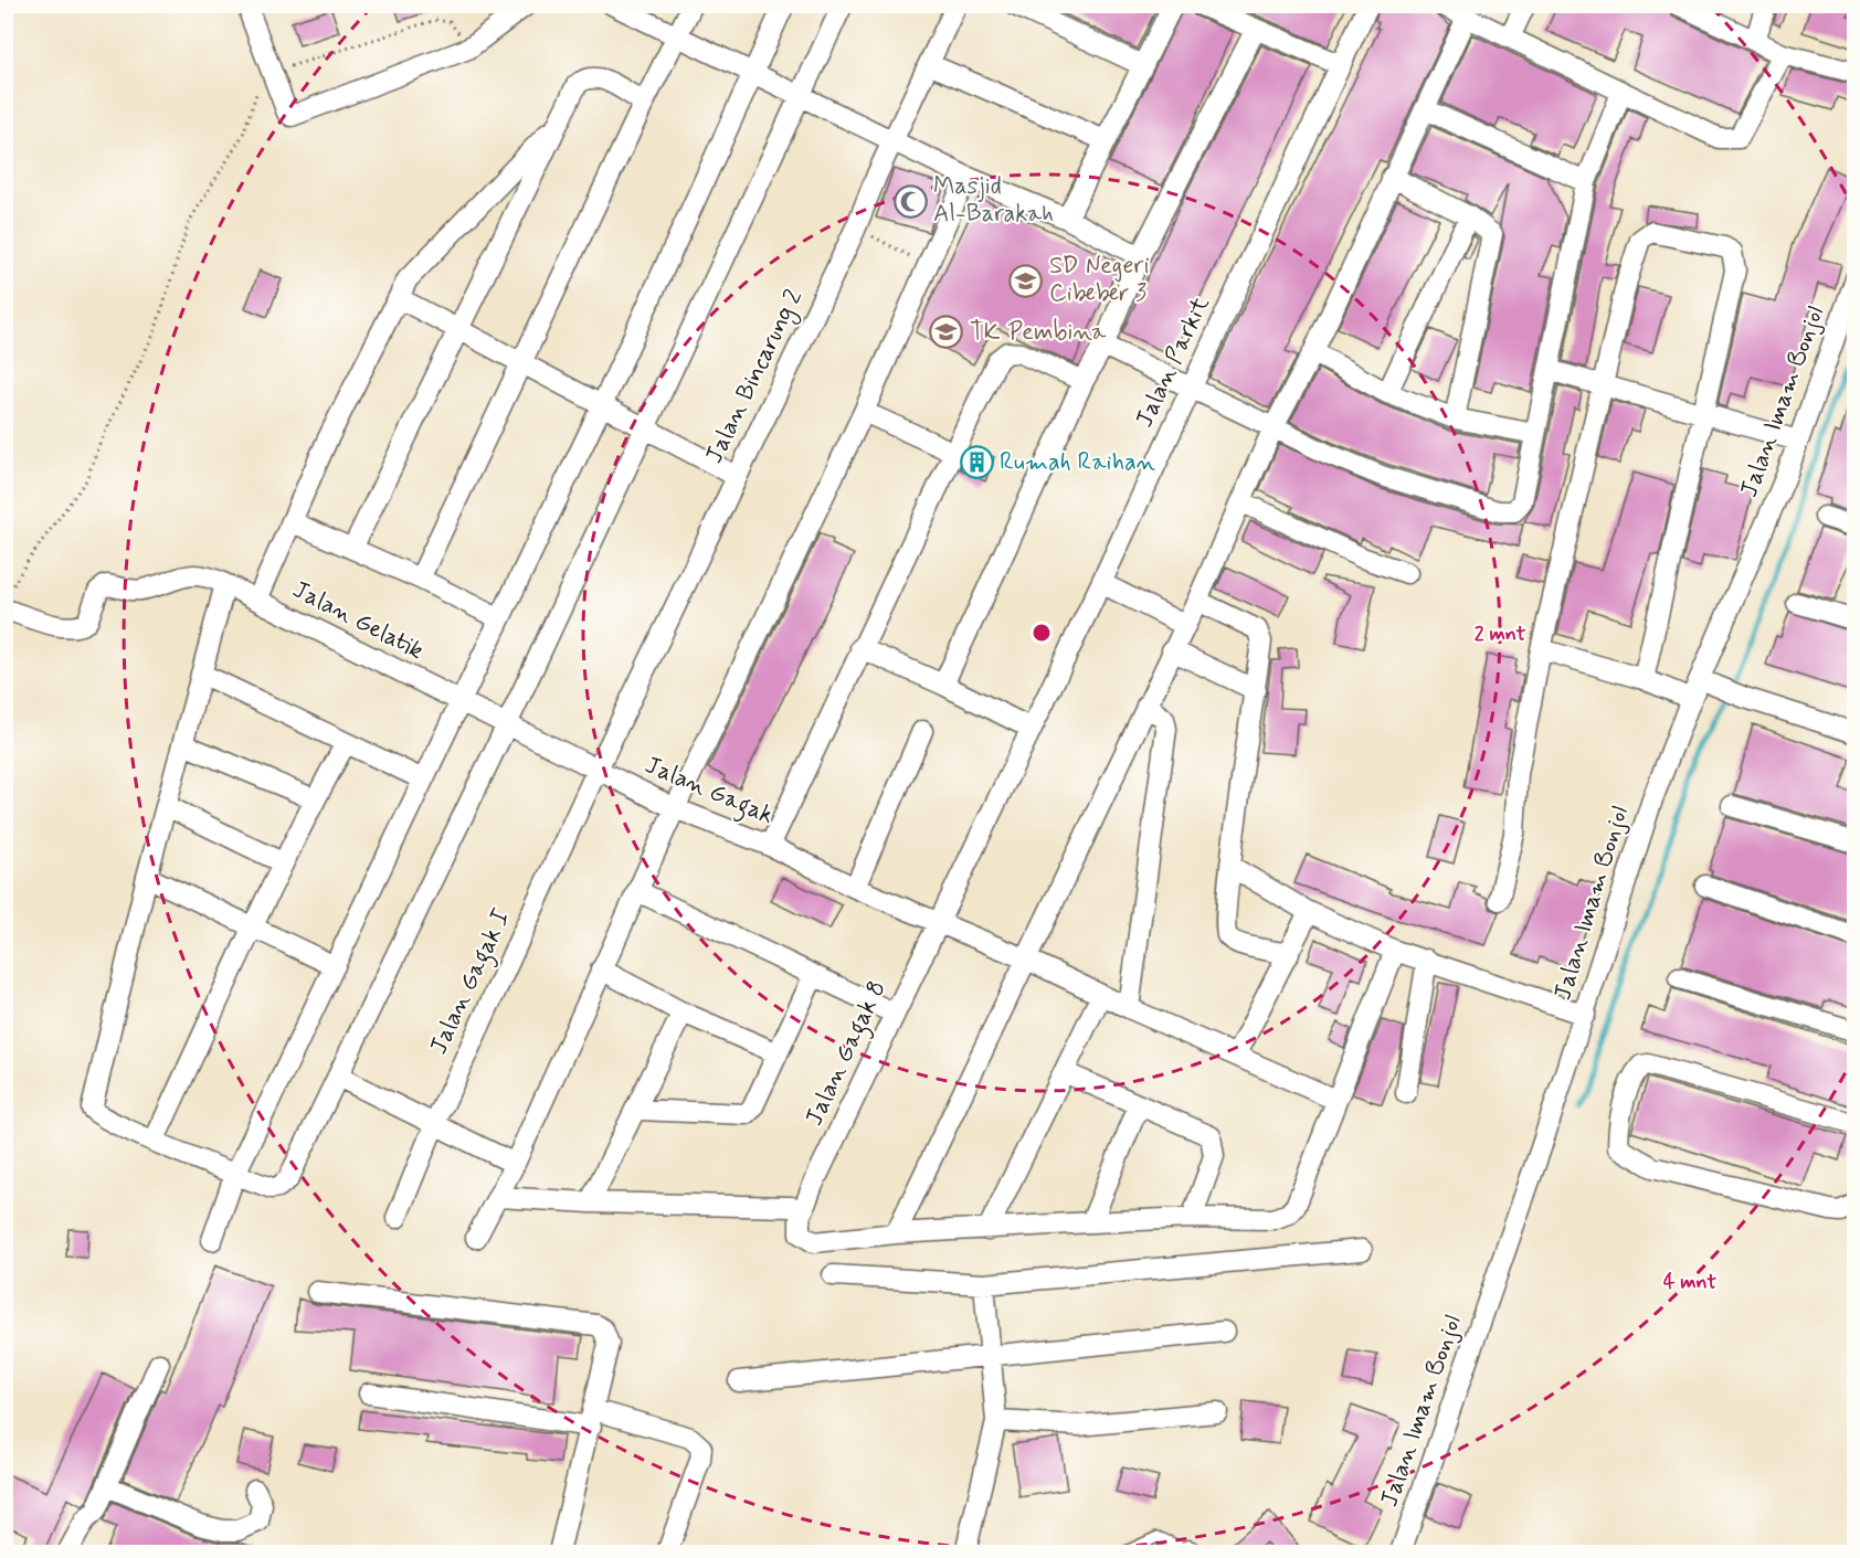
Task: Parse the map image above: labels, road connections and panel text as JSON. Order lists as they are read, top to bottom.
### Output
{
  "streets": {
    "street": [
      "Jalan Parkit",
      "Jalan Bincarung 2",
      "Jalan Imam Bonjol",
      "Jalan Gelatik",
      "Jalan Gagak",
      "Jalan Gagak I",
      "Jalan Gagak 8"
    ]
  },
  "crossings": [
    ["Jalan Parkit", "Jalan Gagak"],
    ["Jalan Parkit", "Jalan Gagak 8"],
    ["Jalan Bincarung 2", "Jalan Gagak"],
    ["Jalan Bincarung 2", "Jalan Gagak I"],
    ["Jalan Gelatik", "Jalan Gagak"],
    ["Jalan Gagak", "Jalan Gagak I"],
    ["Jalan Gagak", "Jalan Gagak 8"]
  ],
  "places": {
    "mosque": ["Masjid Al-Barakah"],
    "school or university": ["SD Negeri Cibeber 3", "TK Pembina"],
    "building": ["Rumah Raihan"]
  },
  "rings": ["2 mnt", "4 mnt"]
}
